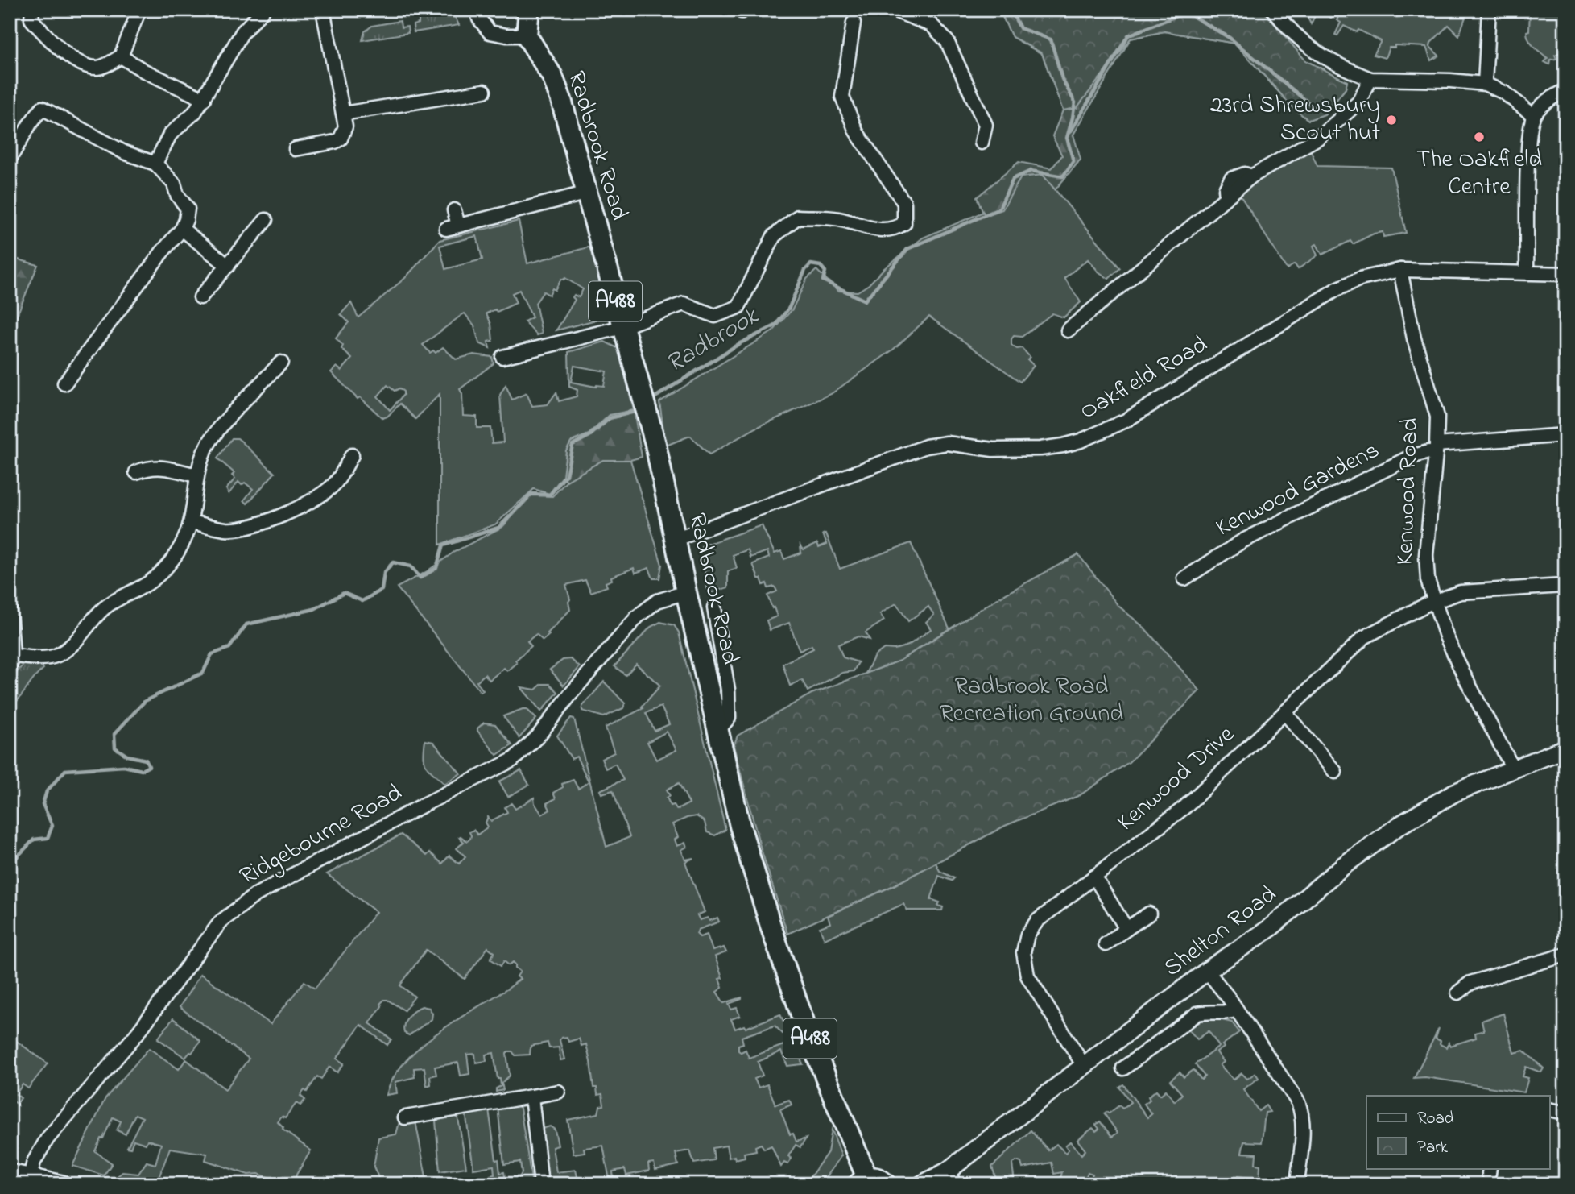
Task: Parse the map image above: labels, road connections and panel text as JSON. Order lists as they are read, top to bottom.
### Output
{
  "streets": {
    "main road": ["Radbrook Road", "A488", "Shelton Road"],
    "street": [
      "Oakfield Road",
      "Kenwood Gardens",
      "Kenwood Road",
      "Kenwood Drive",
      "Ridgebourne Road"
    ]
  },
  "crossings": [
    ["Radbrook Road", "Oakfield Road"],
    ["Radbrook Road", "Ridgebourne Road"],
    ["Oakfield Road", "Kenwood Road"],
    ["Kenwood Gardens", "Kenwood Road"],
    ["Kenwood Road", "Kenwood Drive"],
    ["Kenwood Road", "Shelton Road"],
    ["Kenwood Drive", "Shelton Road"]
  ],
  "water": ["Radbrook"],
  "parks": ["Radbrook Road Recreation Ground"],
  "places": ["23rd Shrewsbury Scout hut", "The Oakfield Centre"],
  "legend": ["Road", "Park"]
}
